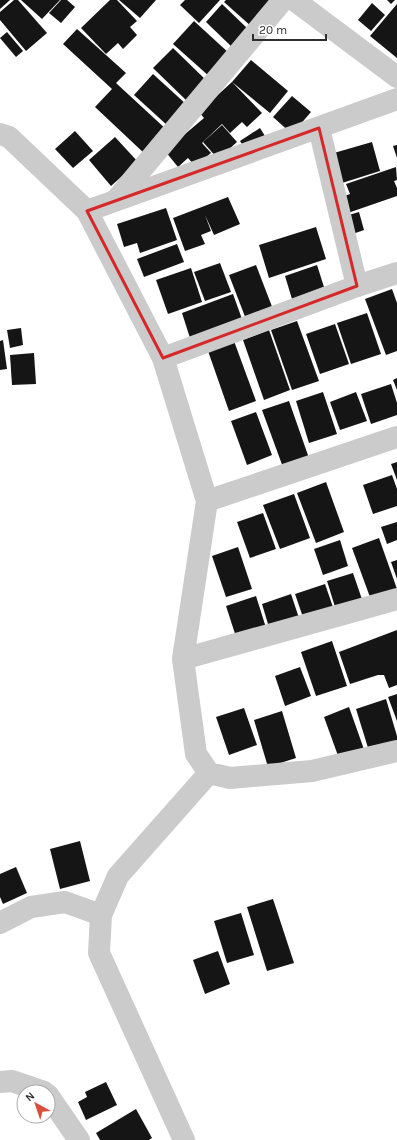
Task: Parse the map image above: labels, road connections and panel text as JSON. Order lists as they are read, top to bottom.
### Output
{
  "scale_bar": "20 m",
  "north": "top left"
}
